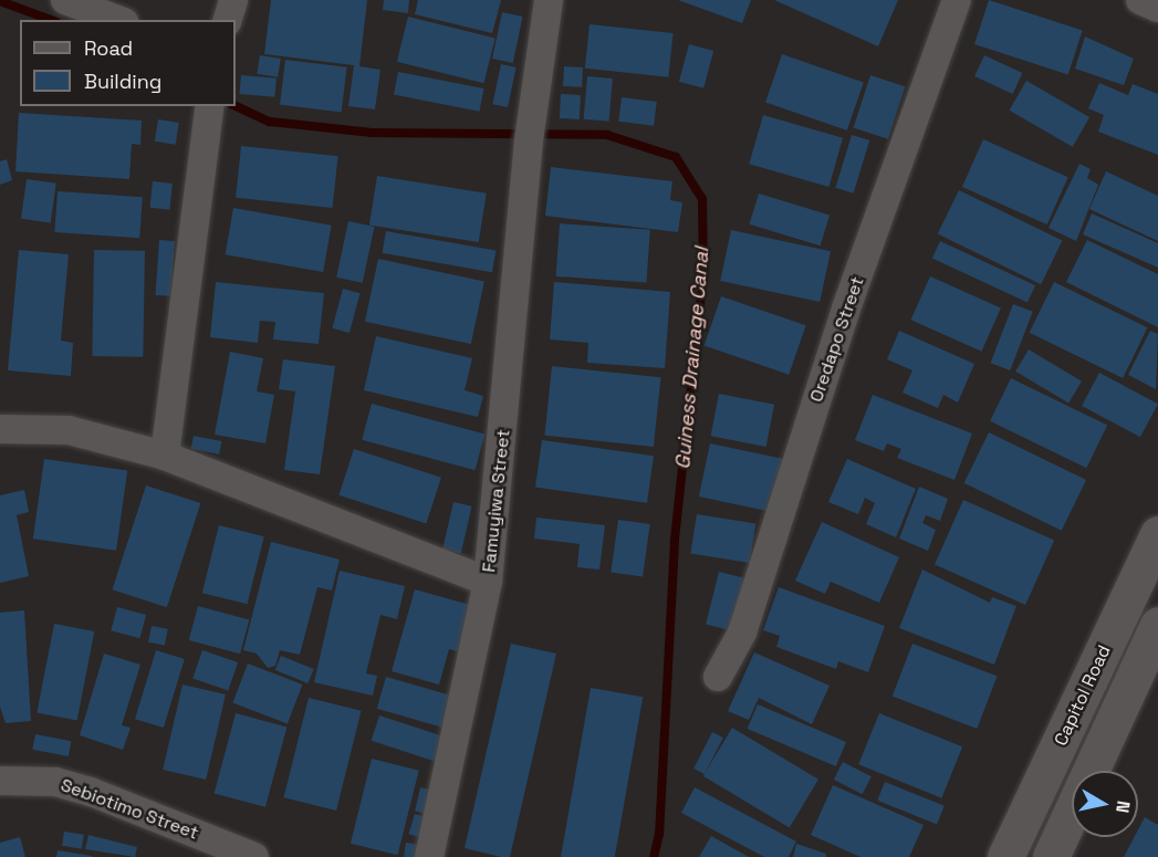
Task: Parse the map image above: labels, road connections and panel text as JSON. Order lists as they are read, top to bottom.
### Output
{
  "streets": {
    "main road": ["Capitol Road"],
    "street": ["Oredapo Street", "Famuyiwa Street", "Sebiotimo Street"]
  },
  "water": ["Guiness Drainage Canal"],
  "legend": ["Road", "Building"],
  "north": "right"
}
